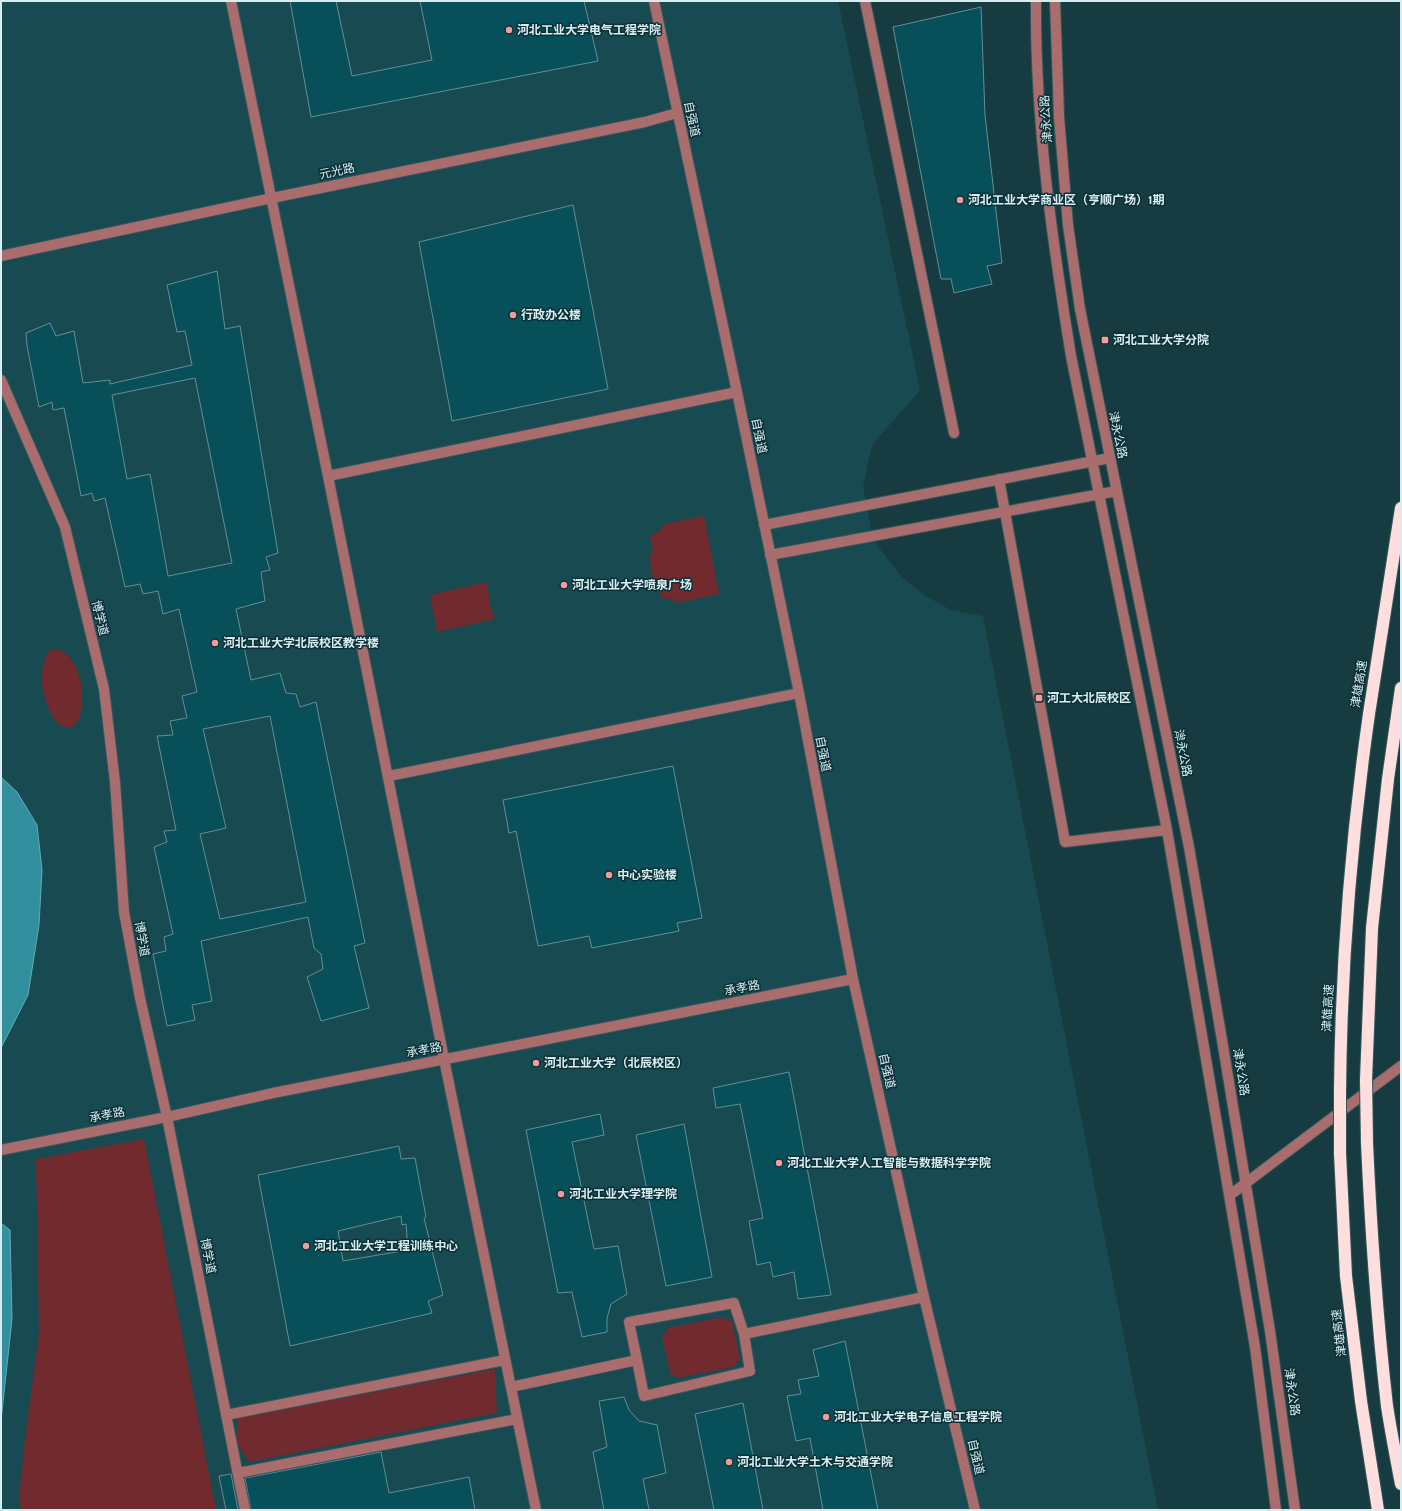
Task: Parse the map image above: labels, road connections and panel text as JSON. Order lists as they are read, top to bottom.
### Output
{
  "streets": {
    "highway": ["津雄高速"],
    "street": [
      "自强道",
      "津永公路",
      "元光路",
      "博学道",
      "承孝路"
    ]
  },
  "crossings": [
    ["自强道", "元光路"],
    ["自强道", "承孝路"],
    ["博学道", "承孝路"]
  ],
  "places": {
    "other": [
      "河北工业大学电气工程学院",
      "河北工业大学商业区（亨顺广场）1期",
      "行政办公楼",
      "河北工业大学喷泉广场",
      "河北工业大学北辰校区教学楼",
      "中心实验楼",
      "河北工业大学（北辰校区）",
      "河北工业大学人工智能与数据科学学院",
      "河北工业大学理学院",
      "河北工业大学工程训练中心",
      "河北工业大学电子信息工程学院",
      "河北工业大学土木与交通学院"
    ],
    "transit": ["河北工业大学分院", "河工大北辰校区"]
  }
}
